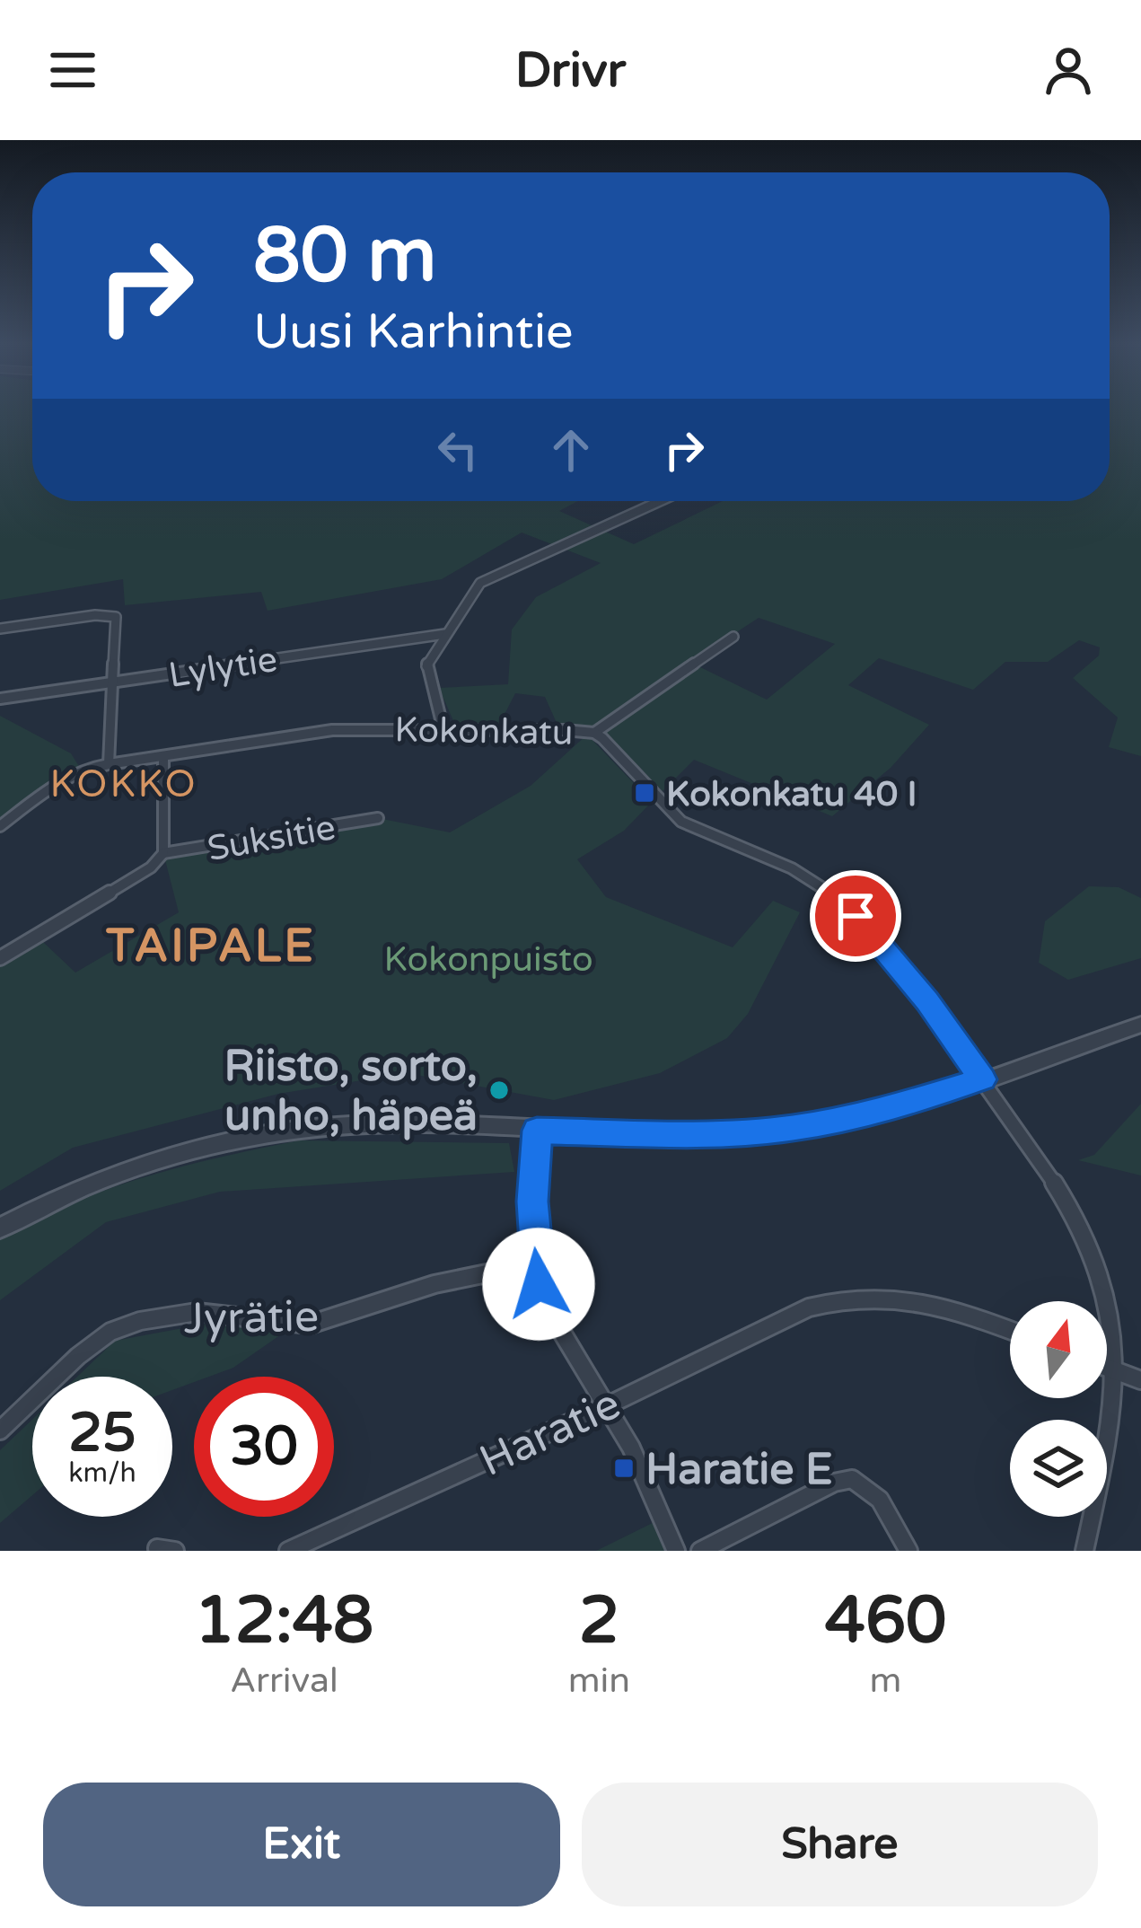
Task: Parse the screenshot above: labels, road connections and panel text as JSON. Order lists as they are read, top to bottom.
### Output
{
  "streets": {
    "street": [
      "Lylytie",
      "Kokonkatu",
      "Suksitie",
      "Jyrätie",
      "Haratie"
    ]
  },
  "districts": ["KOKKO", "TAIPALE"],
  "parks": ["Kokonpuisto"],
  "places": {
    "transit": ["Kokonkatu 40 I", "Haratie E"],
    "other": ["Riisto, sorto, unho, häpeä"]
  },
  "north": "top",
  "page": {
    "header": "Drivr",
    "turn": ["80 m", "Uusi Karhintie"],
    "speed": "25 km/h",
    "limit": "30",
    "eta": [
      "12:48",
      "Arrival",
      "2",
      "min",
      "460",
      "m"
    ],
    "buttons": ["Exit", "Share"]
  }
}
